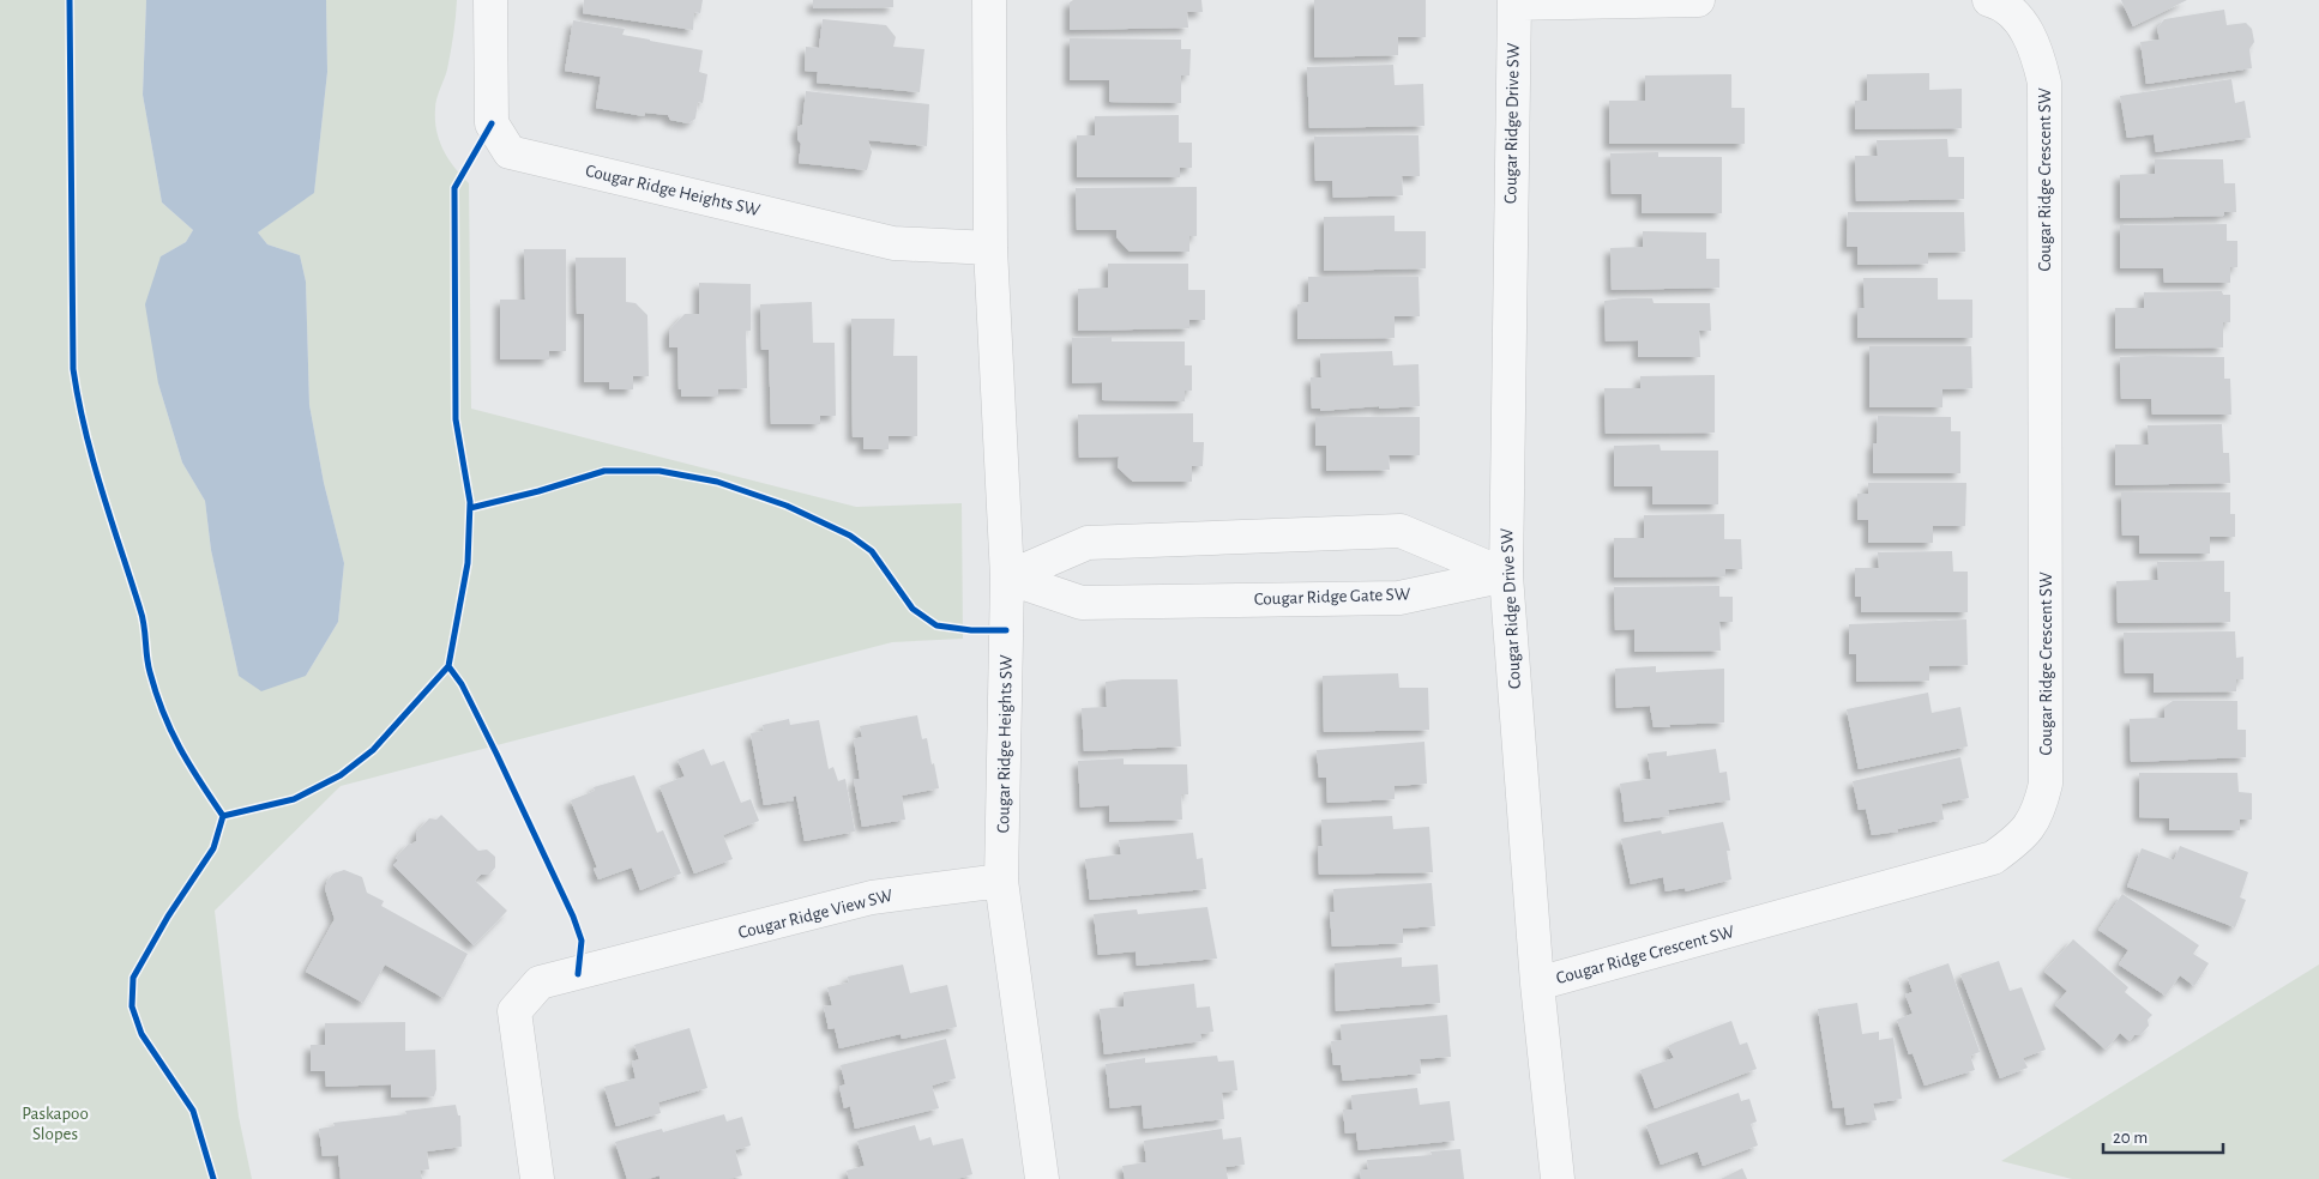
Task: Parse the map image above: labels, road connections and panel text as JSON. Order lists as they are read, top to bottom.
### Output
{
  "streets": {
    "street": [
      "Cougar Ridge Drive SW",
      "Cougar Ridge Crescent SW",
      "Cougar Ridge Heights SW",
      "Cougar Ridge Gate SW",
      "Cougar Ridge View SW"
    ]
  },
  "crossings": [
    ["Cougar Ridge Drive SW", "Cougar Ridge Crescent SW"],
    ["Cougar Ridge Drive SW", "Cougar Ridge Gate SW"],
    ["Cougar Ridge Heights SW", "Cougar Ridge Gate SW"],
    ["Cougar Ridge Heights SW", "Cougar Ridge View SW"]
  ],
  "parks": ["Paskapoo Slopes"],
  "scale_bar": "20 m"
}
